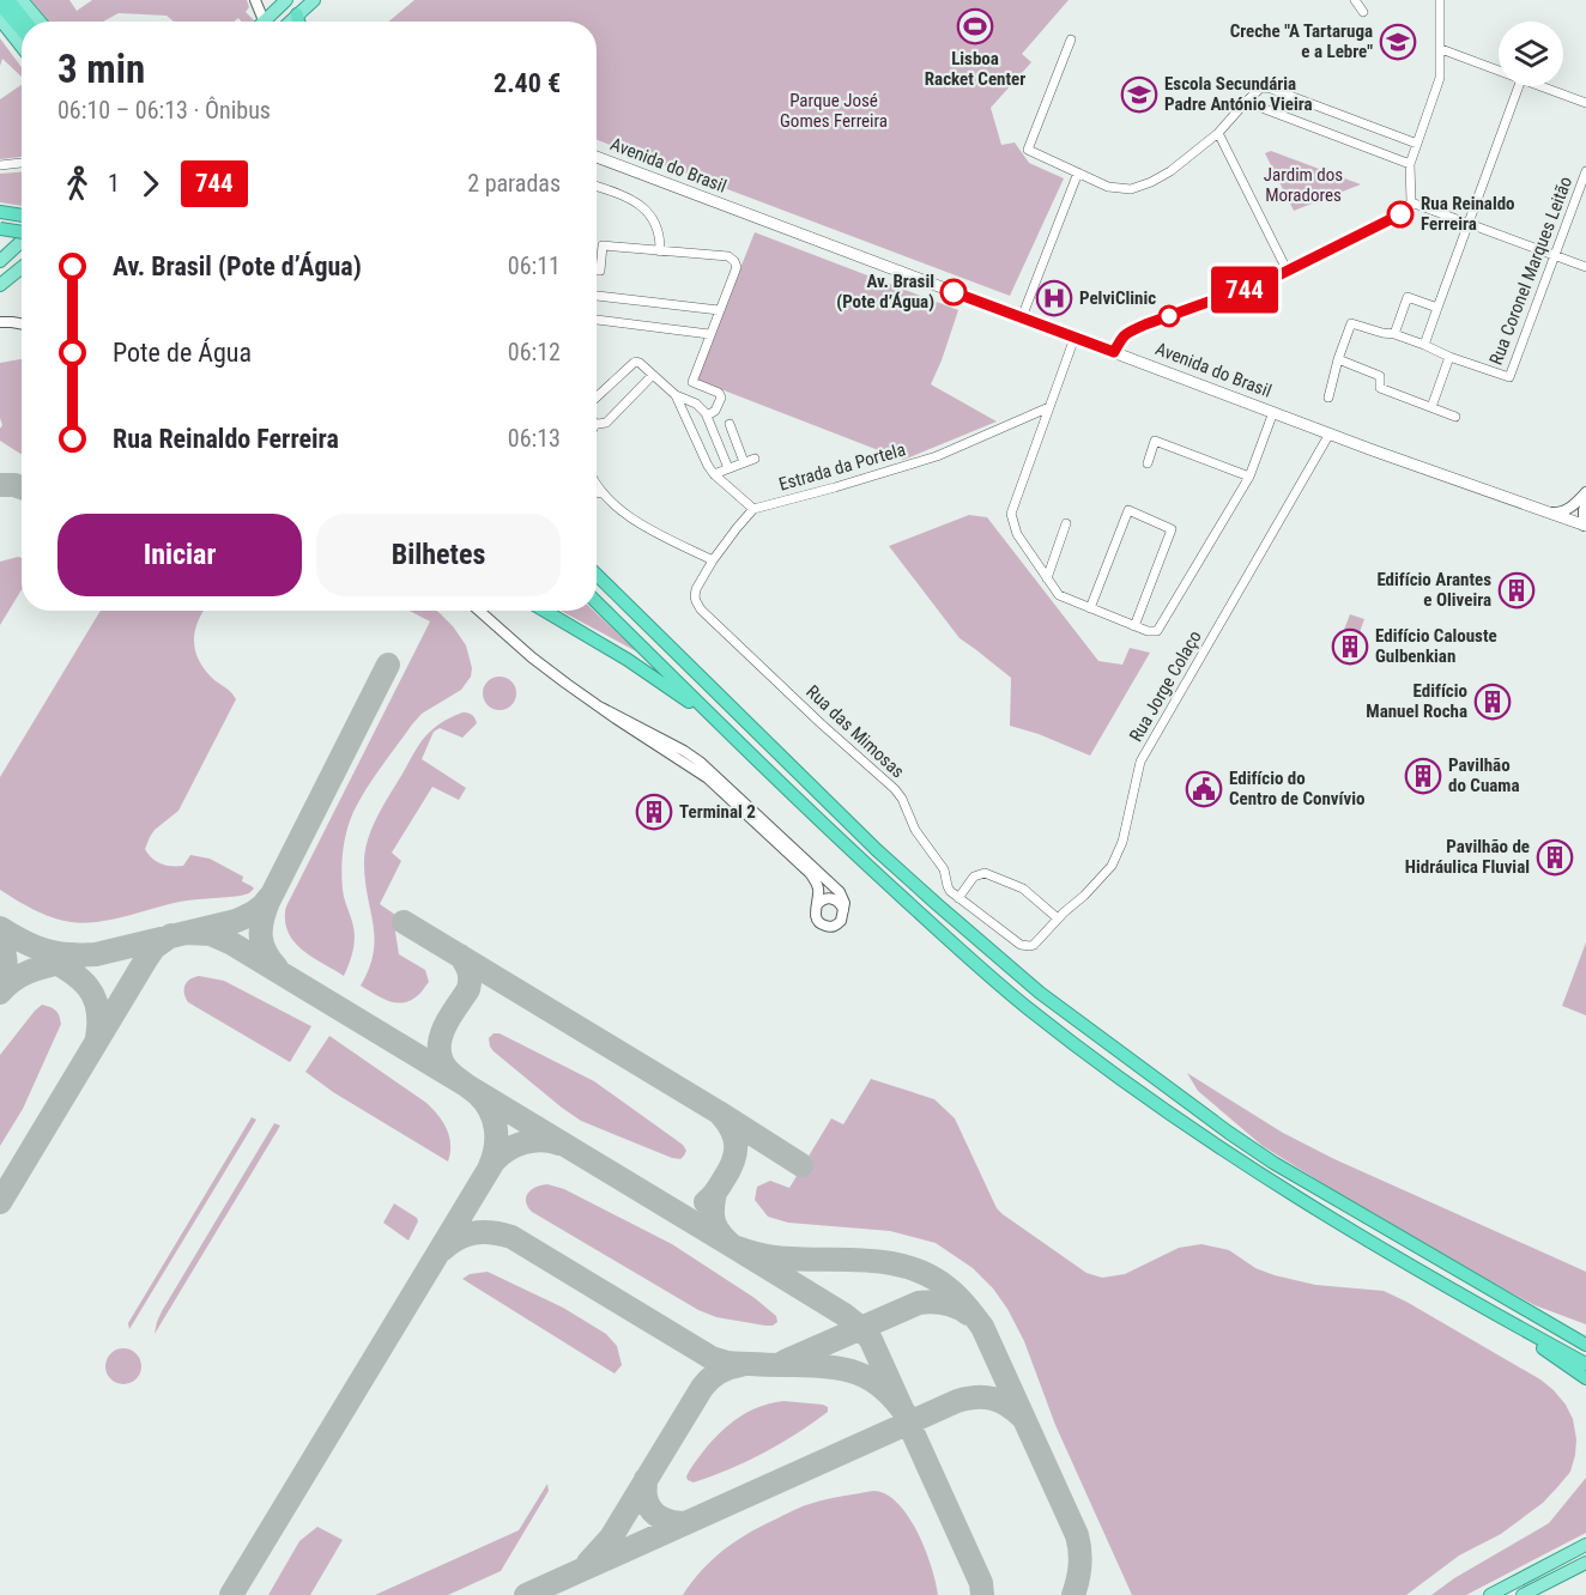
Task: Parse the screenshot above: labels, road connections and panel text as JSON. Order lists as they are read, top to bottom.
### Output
{
  "streets": {
    "main road": ["Avenida do Brasil"],
    "street": [
      "Rua Coronel Marques Leitão",
      "Estrada da Portela",
      "Rua Jorge Colaço",
      "Rua das Mimosas"
    ]
  },
  "crossings": [
    ["Avenida do Brasil", "Rua Jorge Colaço"],
    ["Rua Jorge Colaço", "Rua das Mimosas"]
  ],
  "parks": ["Parque José Gomes Ferreira", "Jardim dos Moradores"],
  "places": {
    "sports": ["Lisboa Racket Center"],
    "school or university": ["Creche \"A Tartaruga e a Lebre\"", "Escola Secundária Padre António Vieira"],
    "other": ["Rua Reinaldo Ferreira", "Av. Brasil (Pote d’Água)"],
    "hospital": ["PelviClinic"],
    "building": [
      "Edifício Arantes e Oliveira",
      "Edifício Calouste Gulbenkian",
      "Edifício Manuel Rocha",
      "Pavilhão do Cuama",
      "Terminal 2",
      "Pavilhão de Hidráulica Fluvial"
    ],
    "public building": ["Edifício do Centro de Convívio"]
  },
  "lines": ["bus line 744"],
  "page": {
    "on_map": "744",
    "heading": ["3 min", "06:10 – 06:13 · Ônibus", "2.40 €"],
    "legs": ["1", "744", "2 paradas"],
    "list": [
      {
        "name": "Av. Brasil (Pote d’Água)",
        "value": "06:11"
      },
      {
        "name": "Pote de Água",
        "value": "06:12"
      },
      {
        "name": "Rua Reinaldo Ferreira",
        "value": "06:13"
      }
    ],
    "buttons": ["Iniciar", "Bilhetes"]
  }
}
